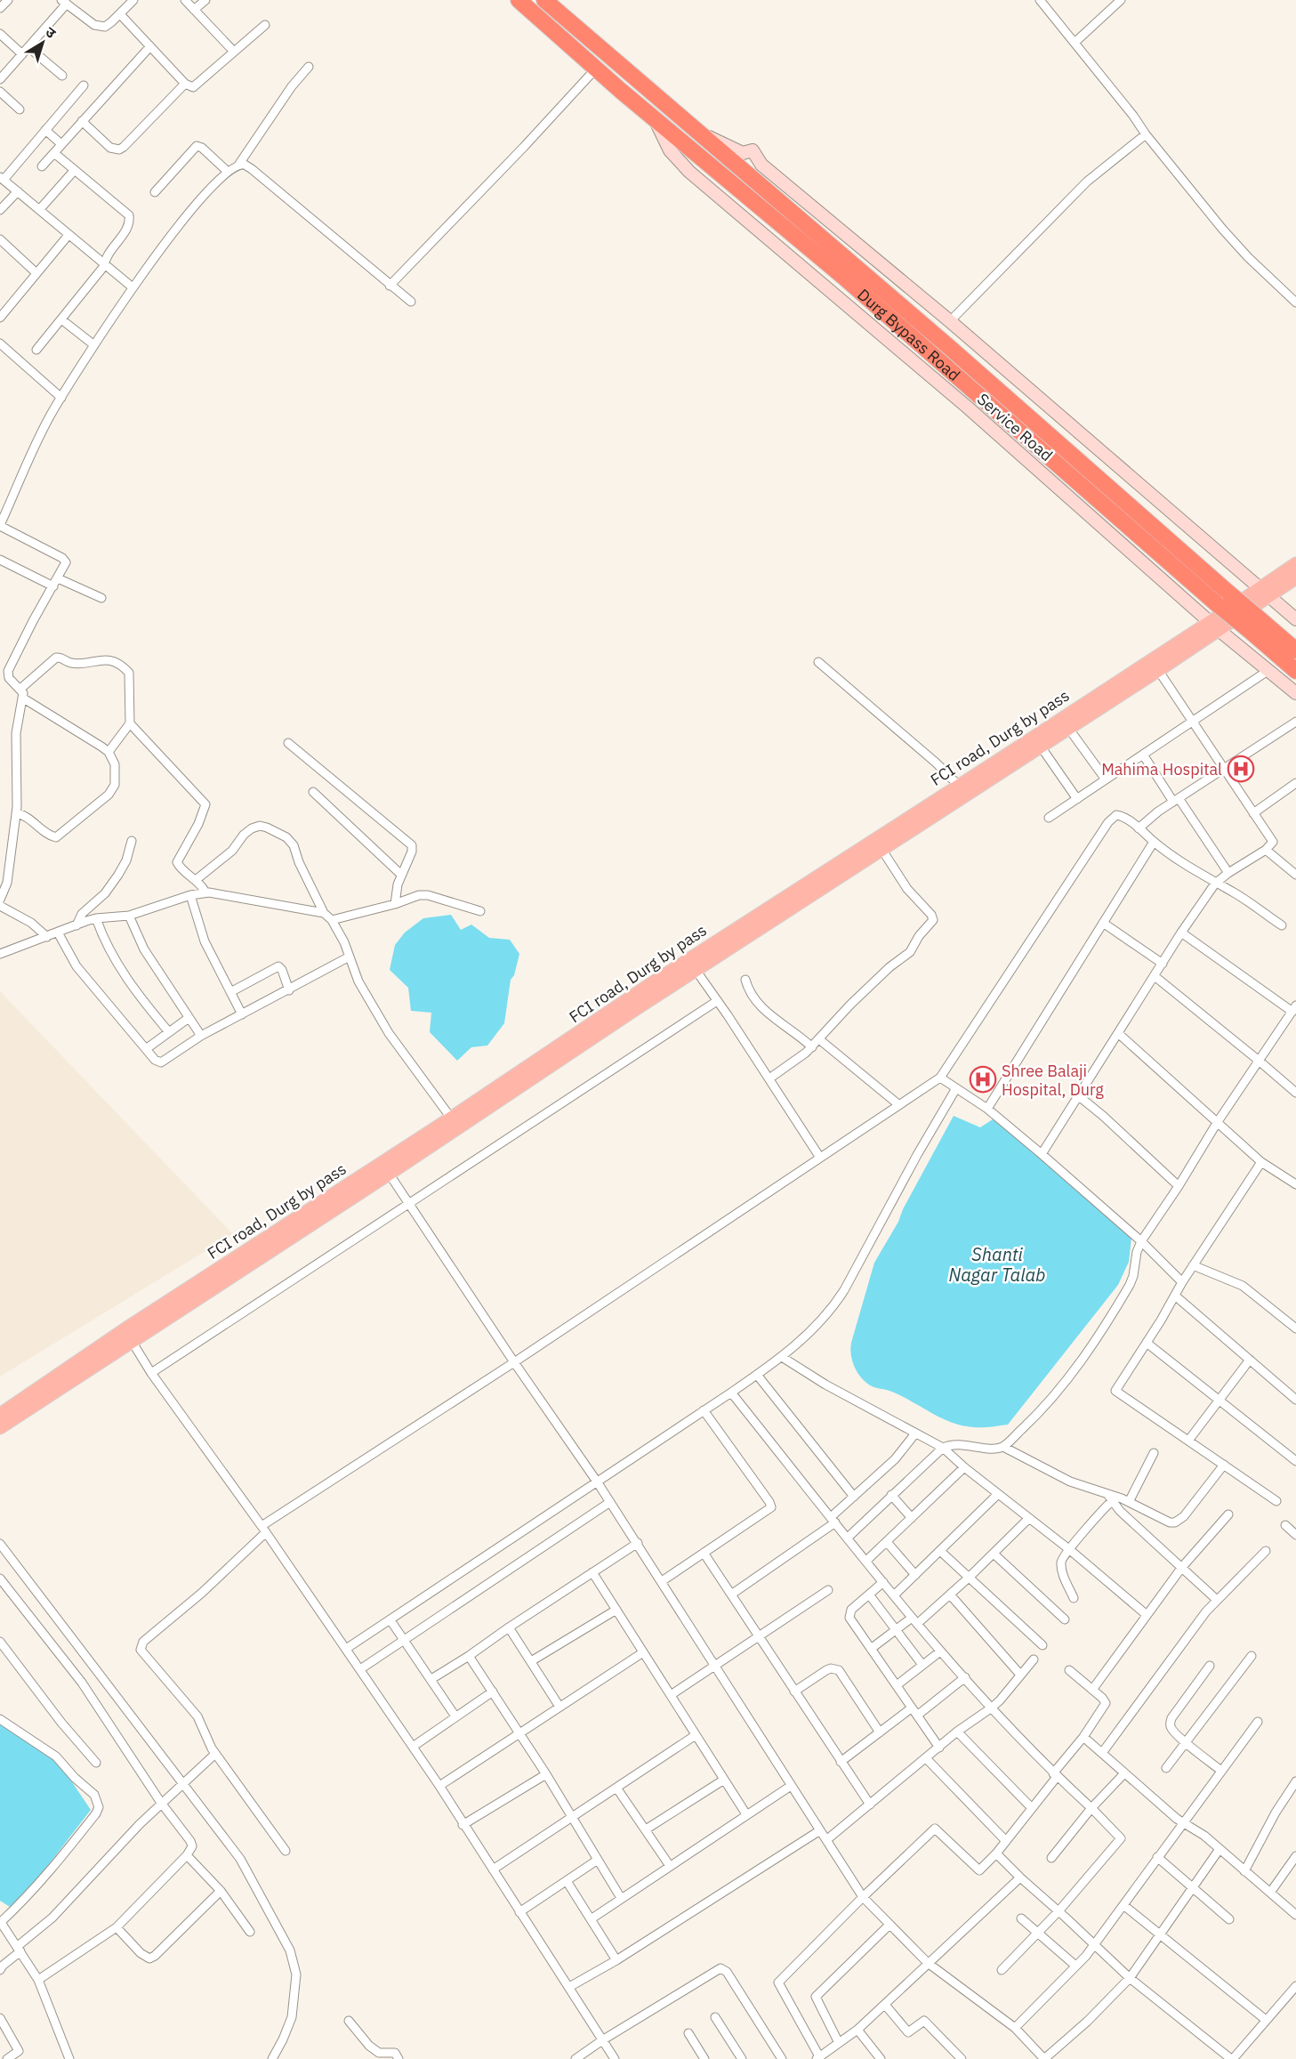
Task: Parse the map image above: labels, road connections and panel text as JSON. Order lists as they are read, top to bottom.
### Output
{
  "streets": {
    "highway": ["Durg Bypass Road"],
    "main road": ["FCI road, Durg by pass"],
    "street": ["Service Road"]
  },
  "crossings": [
    ["Durg Bypass Road", "Service Road"],
    ["Service Road", "FCI road, Durg by pass"]
  ],
  "water": ["Shanti Nagar Talab"],
  "places": {
    "hospital": ["Mahima Hospital", "Shree Balaji Hospital, Durg"]
  },
  "north": "top right"
}
